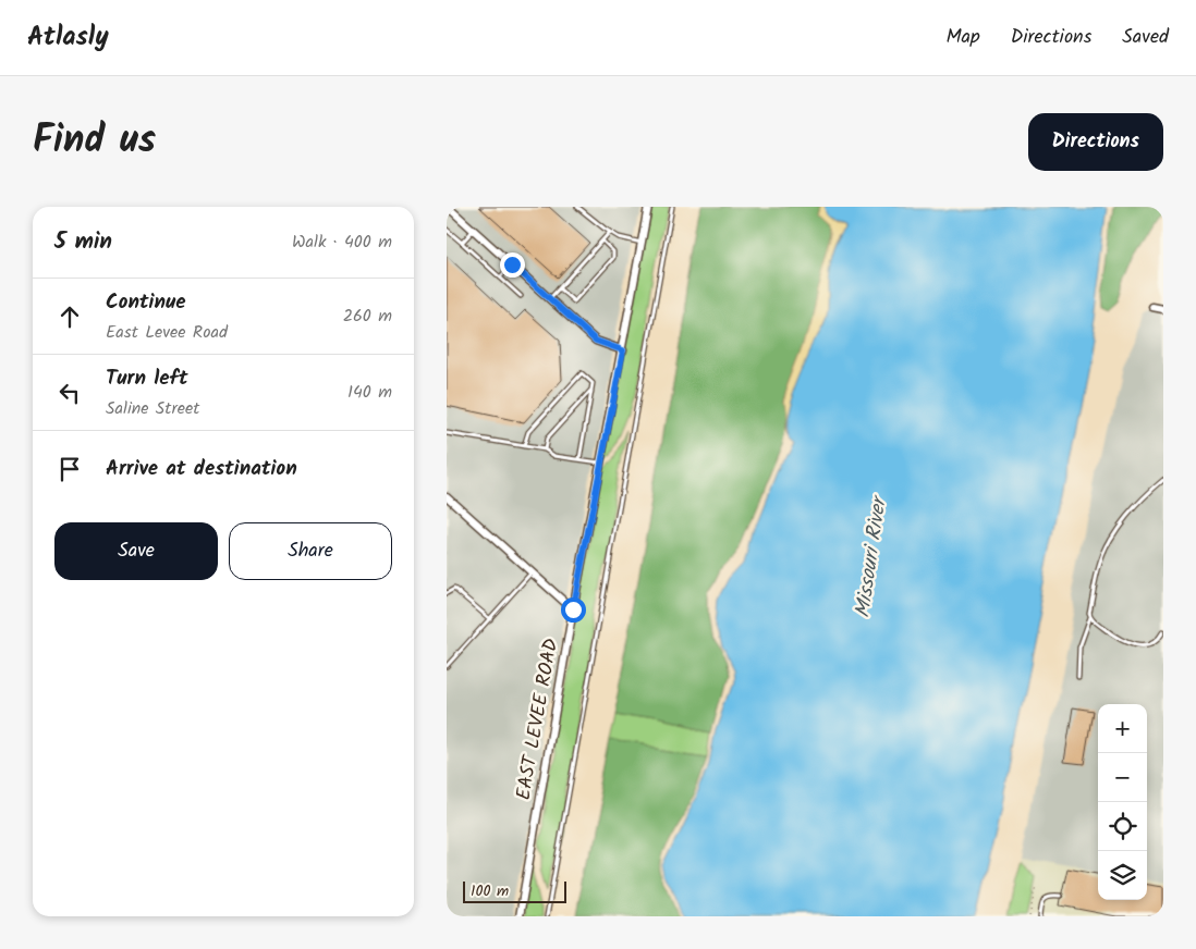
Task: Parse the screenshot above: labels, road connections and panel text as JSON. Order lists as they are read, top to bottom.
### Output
{
  "streets": {
    "street": ["EAST LEVEE ROAD"]
  },
  "water": ["Missouri River"],
  "scale_bar": "100 m",
  "page": {
    "header": "Atlasly",
    "nav": ["Map", "Directions", "Saved"],
    "title": "Find us",
    "buttons": [
      "Directions",
      ["Save", "Share"]
    ],
    "heading": ["5 min", "Walk · 400 m"],
    "list": [
      ["Continue", "East Levee Road", "260 m"],
      ["Turn left", "Saline Street", "140 m"],
      "Arrive at destination"
    ],
    "map_buttons": ["+", "−"],
    "scale": "100 m"
  }
}
